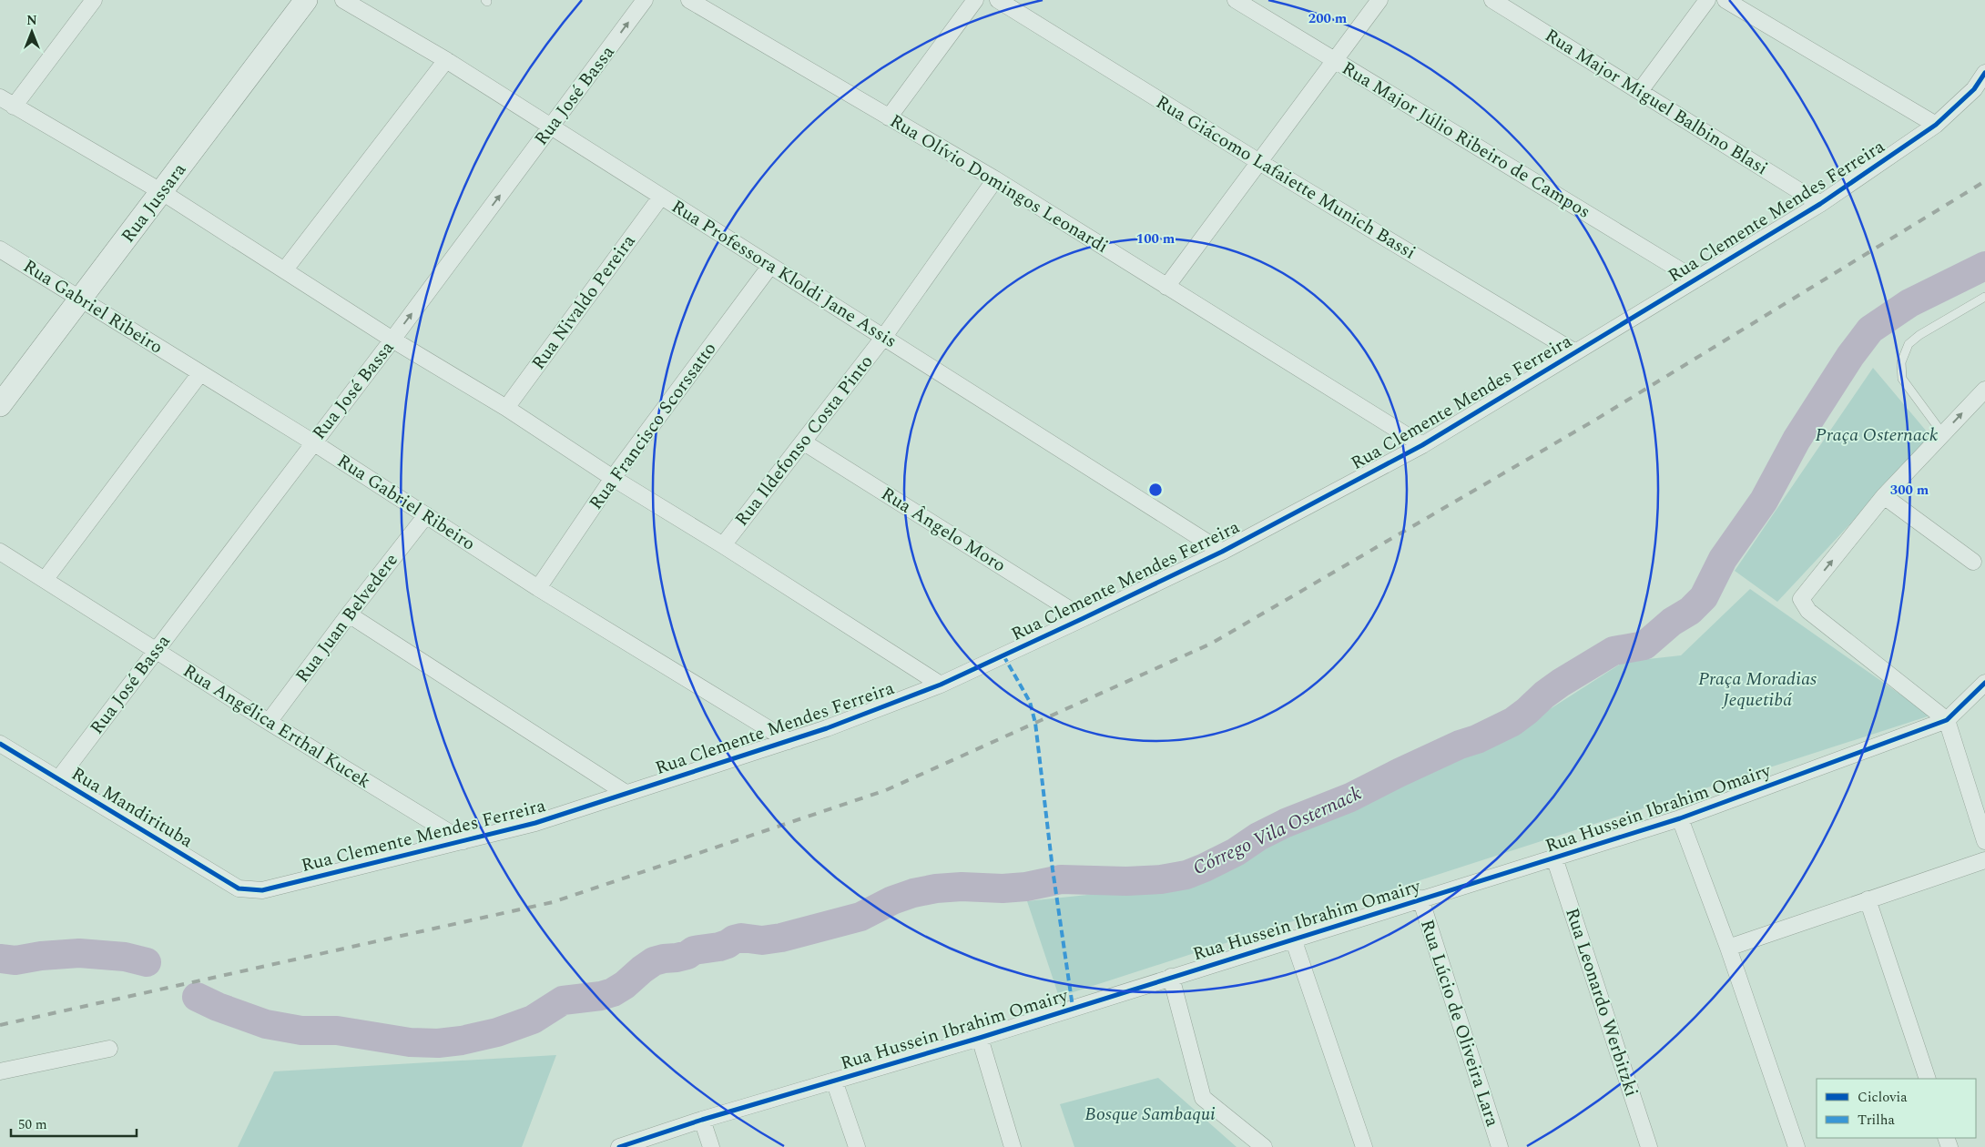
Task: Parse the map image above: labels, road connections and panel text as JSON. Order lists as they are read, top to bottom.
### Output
{
  "streets": {
    "street": [
      "Rua José Bassa",
      "Rua Major Miguel Balbino Blasi",
      "Rua Major Júlio Ribeiro de Campos",
      "Rua Giácomo Lafaiette Munich Bassi",
      "Rua Olívio Domingos Leonardi",
      "Rua Jussara",
      "Rua Clemente Mendes Ferreira",
      "Rua Professora Kloldi Jane Assis",
      "Rua Nivaldo Pereira",
      "Rua Gabriel Ribeiro",
      "Rua Francisco Scorssatto",
      "Rua Ildefonso Costa Pinto",
      "Rua Ângelo Moro",
      "Rua Juan Belvedere",
      "Rua Angélica Erthal Kucek",
      "Rua Mandirituba",
      "Rua Hussein Ibrahim Omairy",
      "Rua Leonardo Werbitzki",
      "Rua Lúcio de Oliveira Lara"
    ]
  },
  "crossings": [
    ["Rua José Bassa", "Rua Professora Kloldi Jane Assis"],
    ["Rua José Bassa", "Rua Gabriel Ribeiro"],
    ["Rua José Bassa", "Rua Angélica Erthal Kucek"],
    ["Rua José Bassa", "Rua Mandirituba"],
    ["Rua Major Miguel Balbino Blasi", "Rua Clemente Mendes Ferreira"],
    ["Rua Major Júlio Ribeiro de Campos", "Rua Clemente Mendes Ferreira"],
    ["Rua Giácomo Lafaiette Munich Bassi", "Rua Clemente Mendes Ferreira"],
    ["Rua Olívio Domingos Leonardi", "Rua Clemente Mendes Ferreira"],
    ["Rua Olívio Domingos Leonardi", "Rua Ildefonso Costa Pinto"],
    ["Rua Jussara", "Rua Gabriel Ribeiro"],
    ["Rua Clemente Mendes Ferreira", "Rua Professora Kloldi Jane Assis"],
    ["Rua Clemente Mendes Ferreira", "Rua Gabriel Ribeiro"],
    ["Rua Clemente Mendes Ferreira", "Rua Ângelo Moro"],
    ["Rua Clemente Mendes Ferreira", "Rua Angélica Erthal Kucek"],
    ["Rua Clemente Mendes Ferreira", "Rua Mandirituba"],
    ["Rua Professora Kloldi Jane Assis", "Rua Nivaldo Pereira"],
    ["Rua Professora Kloldi Jane Assis", "Rua Francisco Scorssatto"],
    ["Rua Professora Kloldi Jane Assis", "Rua Ildefonso Costa Pinto"],
    ["Rua Gabriel Ribeiro", "Rua Francisco Scorssatto"],
    ["Rua Gabriel Ribeiro", "Rua Juan Belvedere"],
    ["Rua Ildefonso Costa Pinto", "Rua Ângelo Moro"],
    ["Rua Juan Belvedere", "Rua Angélica Erthal Kucek"],
    ["Rua Hussein Ibrahim Omairy", "Rua Leonardo Werbitzki"],
    ["Rua Hussein Ibrahim Omairy", "Rua Lúcio de Oliveira Lara"]
  ],
  "water": ["Córrego Vila Osternack"],
  "parks": ["Praça Osternack", "Praça Moradias Jequetibá", "Bosque Sambaqui"],
  "legend": ["Ciclovia", "Trilha"],
  "scale_bar": "50 m",
  "north": "top",
  "rings": ["200 m", "100 m", "300 m"]
}
